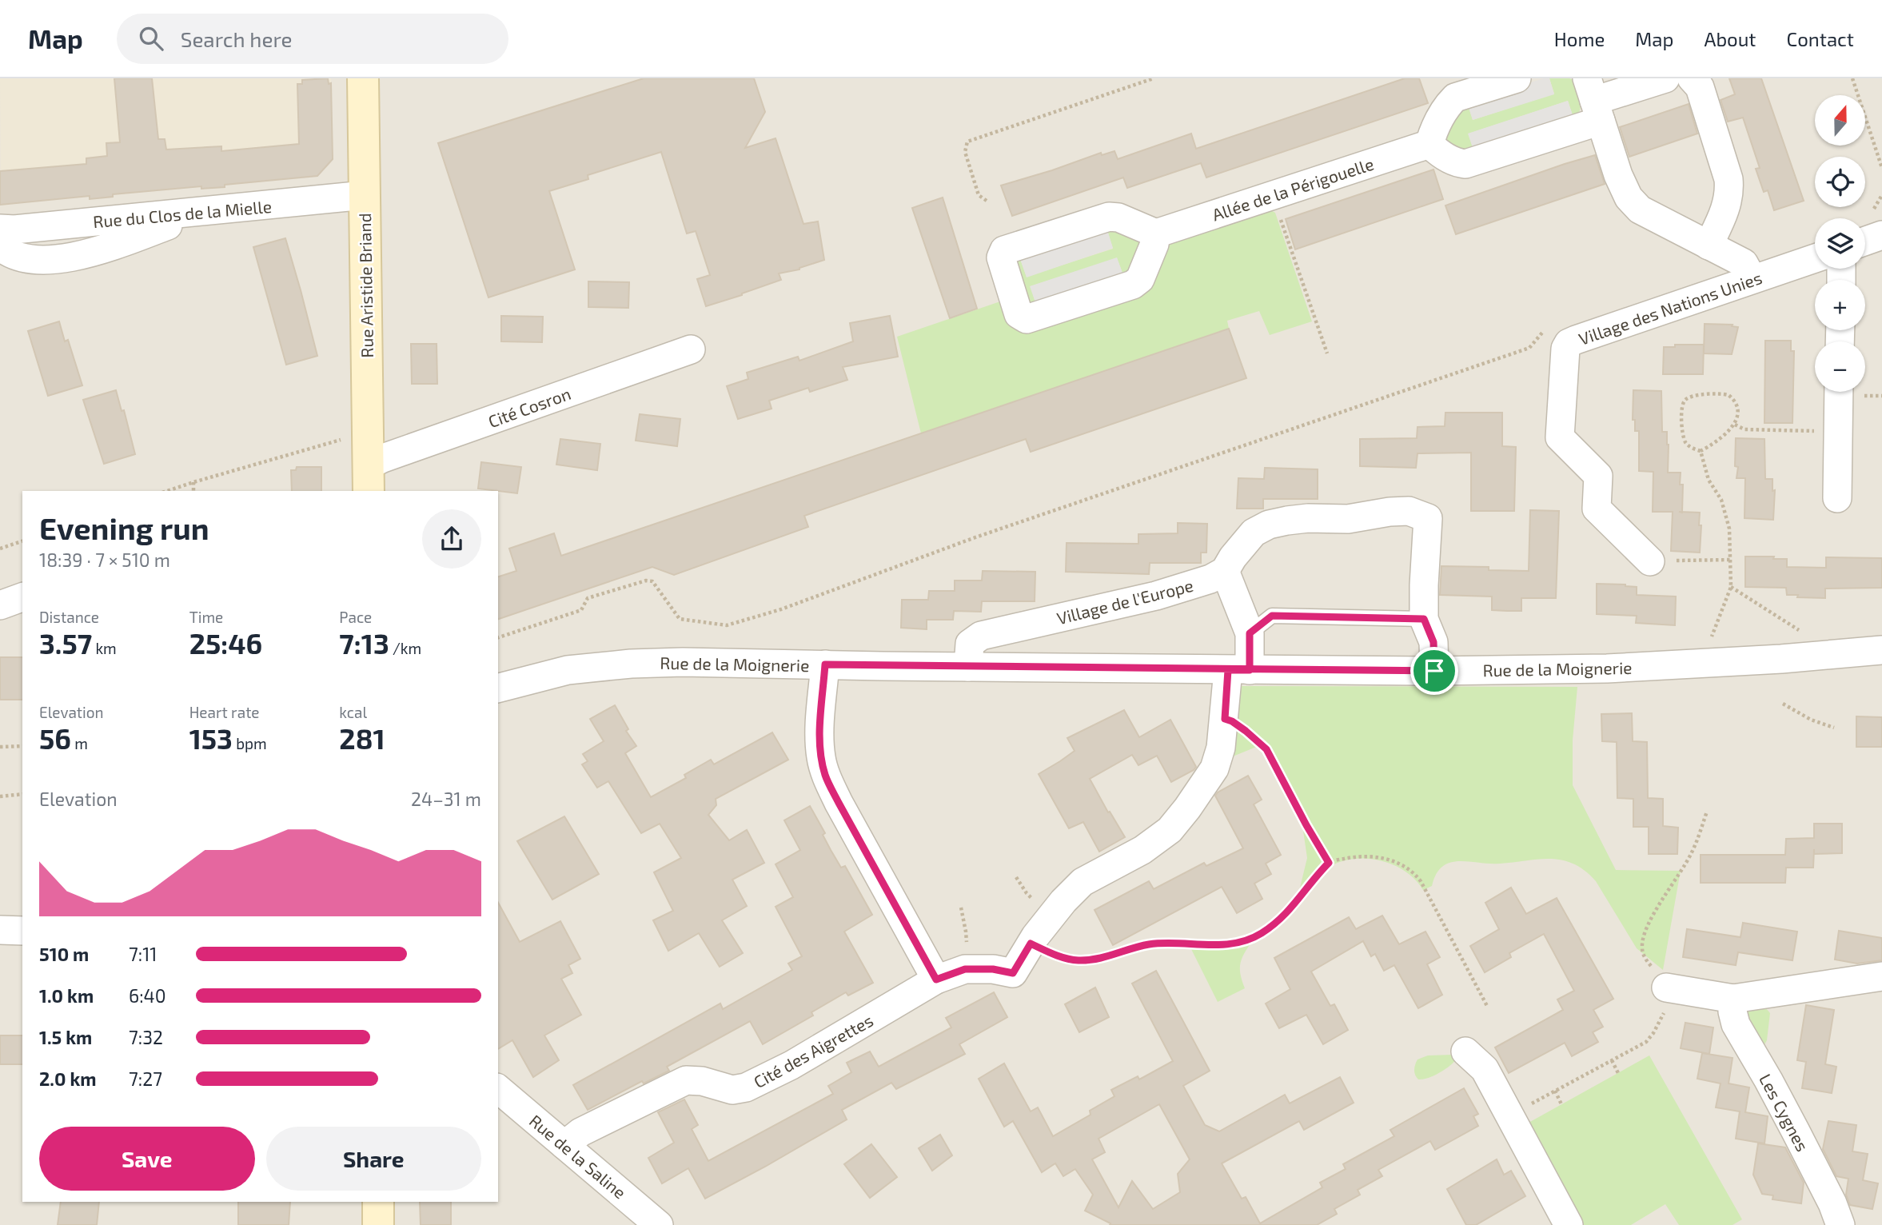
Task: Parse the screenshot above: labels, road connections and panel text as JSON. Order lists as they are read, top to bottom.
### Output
{
  "streets": {
    "main road": ["Rue Aristide Briand"],
    "street": [
      "Allée de la Périgouelle",
      "Rue du Clos de la Mielle",
      "Village des Nations Unies",
      "Cité Cosron",
      "Village de l'Europe",
      "Rue de la Moignerie",
      "Cité des Aigrettes",
      "Les Cygnes",
      "Rue de la Saline"
    ]
  },
  "crossings": [
    ["Rue du Clos de la Mielle", "Rue Aristide Briand"],
    ["Rue Aristide Briand", "Cité Cosron"],
    ["Village de l'Europe", "Rue de la Moignerie"],
    ["Cité des Aigrettes", "Rue de la Saline"]
  ],
  "north": "top",
  "page": {
    "header": "Map",
    "search": "Search here",
    "nav": [
      "Home",
      "Map",
      "About",
      "Contact"
    ],
    "map_buttons": ["+", "−"],
    "heading": ["Evening run", "18:39 · 7 × 510 m"],
    "stats": [
      ["Distance", "3.57 km"],
      ["Time", "25:46"],
      ["Pace", "7:13 /km"],
      ["Elevation", "56 m"],
      ["Heart rate", "153 bpm"],
      ["kcal", "281"]
    ],
    "chart": ["Elevation", "24–31 m"],
    "list": [
      {
        "name": "510 m",
        "note": "7:11"
      },
      {
        "name": "1.0 km",
        "note": "6:40"
      },
      {
        "name": "1.5 km",
        "note": "7:32"
      },
      {
        "name": "2.0 km",
        "note": "7:27"
      }
    ],
    "buttons": ["Save", "Share"]
  }
}
